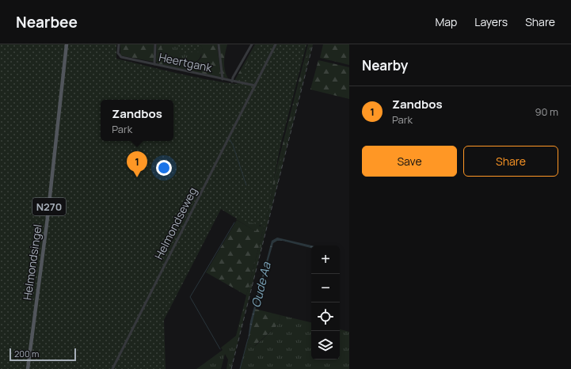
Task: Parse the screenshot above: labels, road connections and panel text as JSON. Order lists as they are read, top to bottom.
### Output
{
  "streets": {
    "main road": ["N270", "Helmondsingel"],
    "street": ["Heertgank", "Helmondseweg"]
  },
  "water": ["Oude Aa"],
  "scale_bar": "200 m",
  "page": {
    "header": "Nearbee",
    "nav": ["Map", "Layers", "Share"],
    "heading": "Nearby",
    "list": [
      {
        "mark": "1",
        "name": "Zandbos",
        "note": "Park",
        "value": "90 m"
      }
    ],
    "popup": ["Zandbos", "Park"],
    "buttons": ["Save", "Share"],
    "pins": "1",
    "map_buttons": ["+", "−"],
    "scale": "200 m"
  }
}
